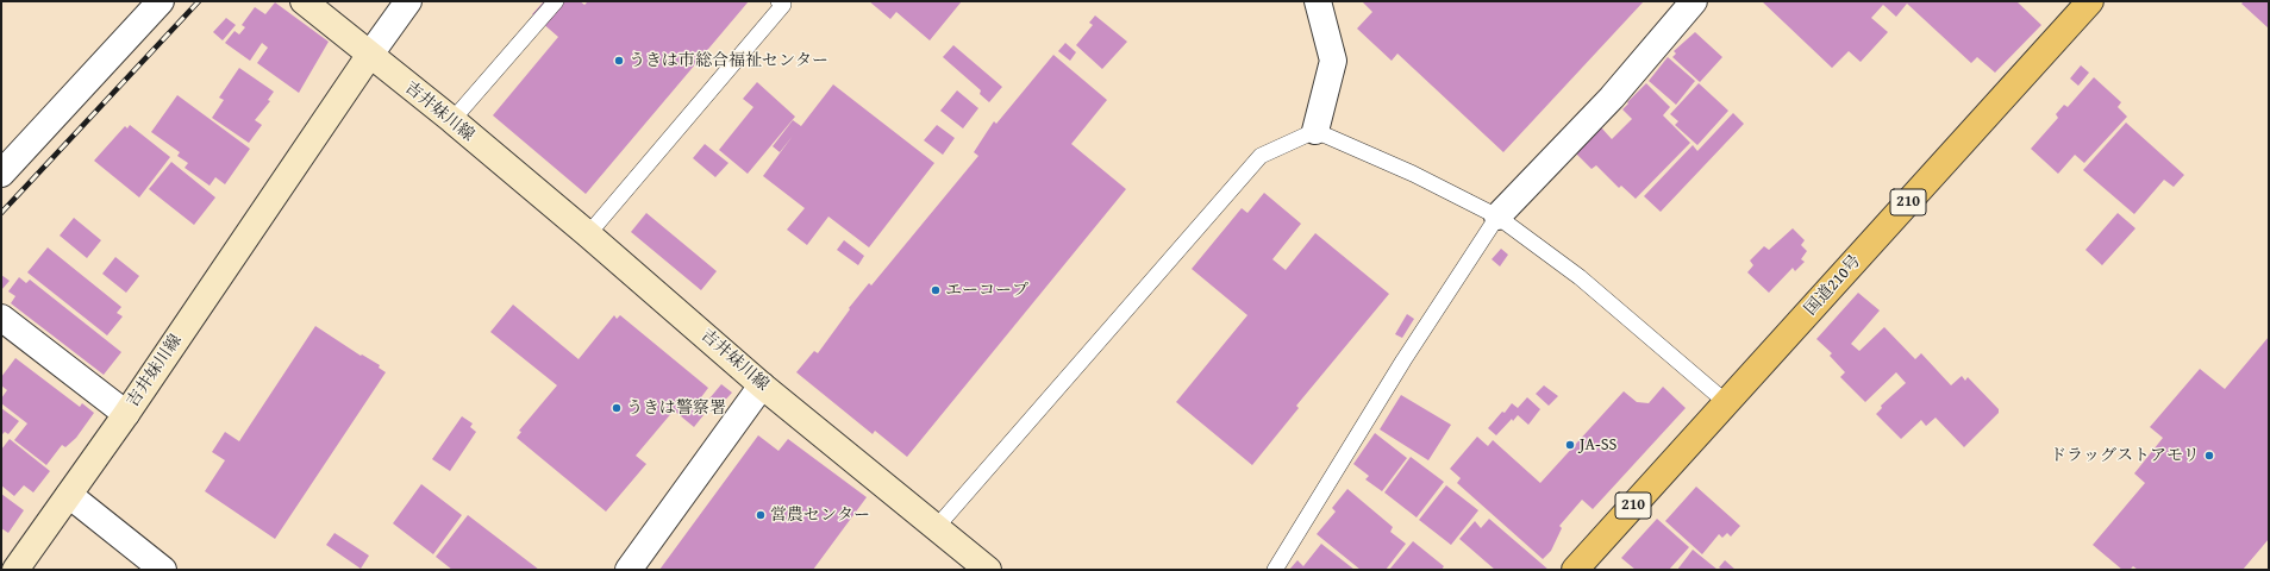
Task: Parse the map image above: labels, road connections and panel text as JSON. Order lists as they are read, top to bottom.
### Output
{
  "streets": {
    "highway": ["210", "国道210号"],
    "main road": ["吉井妹川線"]
  },
  "places": [
    "うきは市総合福祉センター",
    "エーコープ",
    "うきは警察署",
    "JA-SS",
    "ドラッグストアモリ",
    "営農センター"
  ]
}
